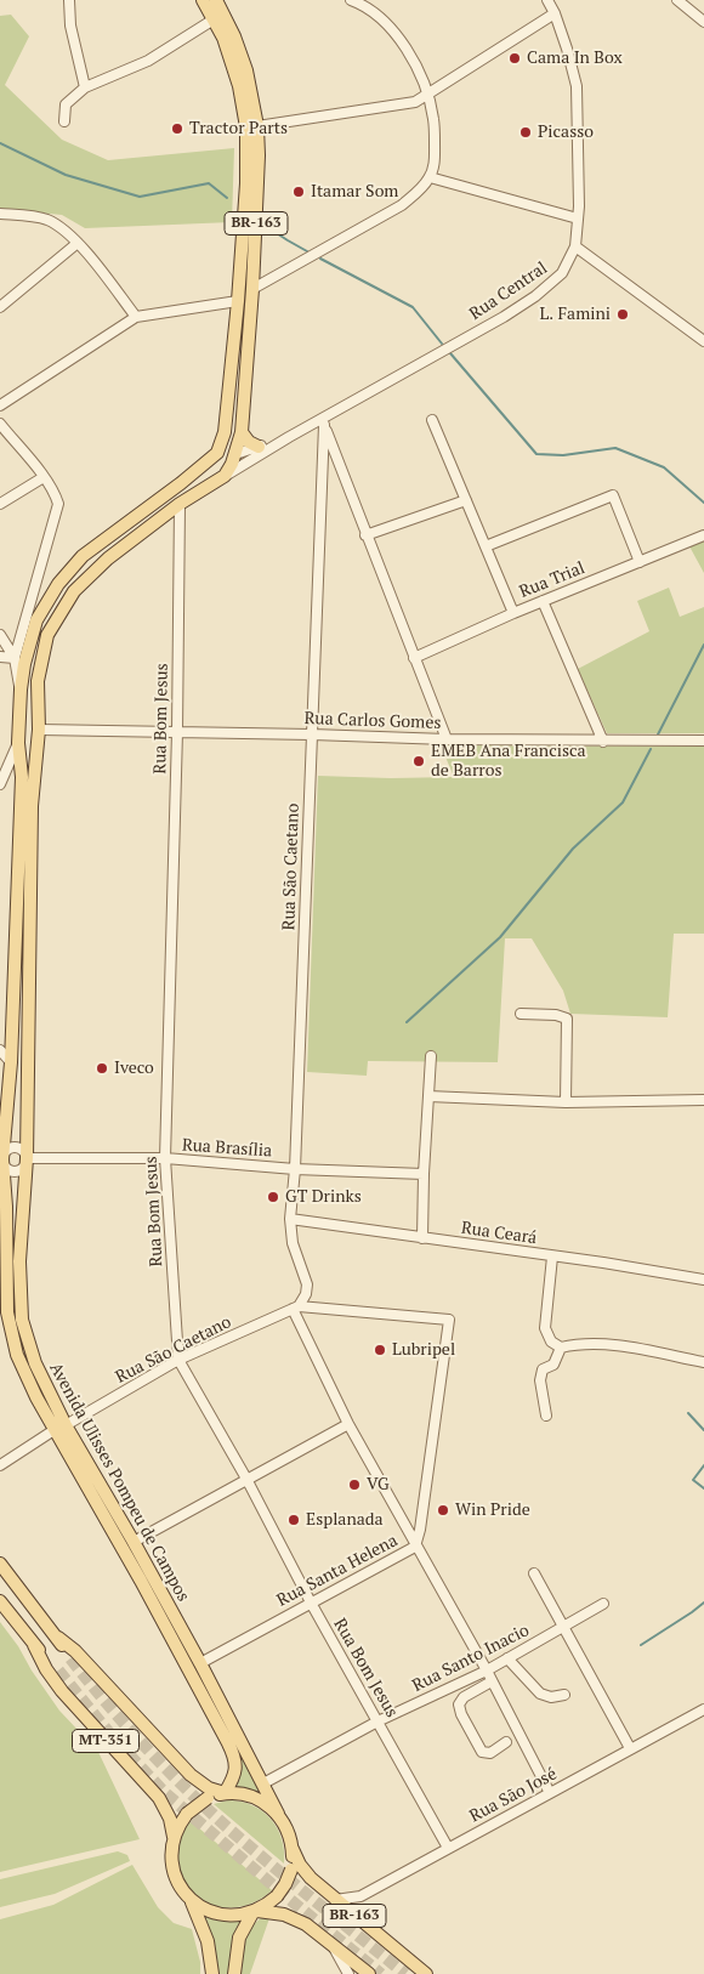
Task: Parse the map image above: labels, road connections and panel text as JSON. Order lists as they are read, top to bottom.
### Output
{
  "streets": {
    "main road": ["BR-163", "Avenida Ulisses Pompeu de Campos", "MT-351"],
    "street": [
      "Rua Central",
      "Rua Trial",
      "Rua Bom Jesus",
      "Rua Carlos Gomes",
      "Rua São Caetano",
      "Rua Brasília",
      "Rua Ceará",
      "Rua Santa Helena",
      "Rua Santo Inacio",
      "Rua São José"
    ]
  },
  "crossings": [
    ["BR-163", "Rua Central"],
    ["BR-163", "Avenida Ulisses Pompeu de Campos"],
    ["BR-163", "MT-351"],
    ["BR-163", "Rua São José"],
    ["Rua Central", "Rua São Caetano"],
    ["Rua Central", "Avenida Ulisses Pompeu de Campos"],
    ["Rua Bom Jesus", "Rua Carlos Gomes"],
    ["Rua Bom Jesus", "Rua São Caetano"],
    ["Rua Bom Jesus", "Rua Brasília"],
    ["Rua Bom Jesus", "Avenida Ulisses Pompeu de Campos"],
    ["Rua Bom Jesus", "Rua Santa Helena"],
    ["Rua Bom Jesus", "Rua Santo Inacio"],
    ["Rua Bom Jesus", "Rua São José"],
    ["Rua Carlos Gomes", "Rua São Caetano"],
    ["Rua Carlos Gomes", "Avenida Ulisses Pompeu de Campos"],
    ["Rua São Caetano", "Rua Brasília"],
    ["Rua São Caetano", "Rua Ceará"],
    ["Rua São Caetano", "Avenida Ulisses Pompeu de Campos"],
    ["Rua São Caetano", "Rua Santa Helena"],
    ["Rua Brasília", "Avenida Ulisses Pompeu de Campos"],
    ["Avenida Ulisses Pompeu de Campos", "Rua Santa Helena"],
    ["Avenida Ulisses Pompeu de Campos", "Rua Santo Inacio"],
    ["Avenida Ulisses Pompeu de Campos", "MT-351"]
  ],
  "places": [
    "Cama In Box",
    "Tractor Parts",
    "Picasso",
    "Itamar Som",
    "L. Famini",
    "EMEB Ana Francisca de Barros",
    "Iveco",
    "GT Drinks",
    "Lubripel",
    "VG",
    "Win Pride",
    "Esplanada"
  ]
}
